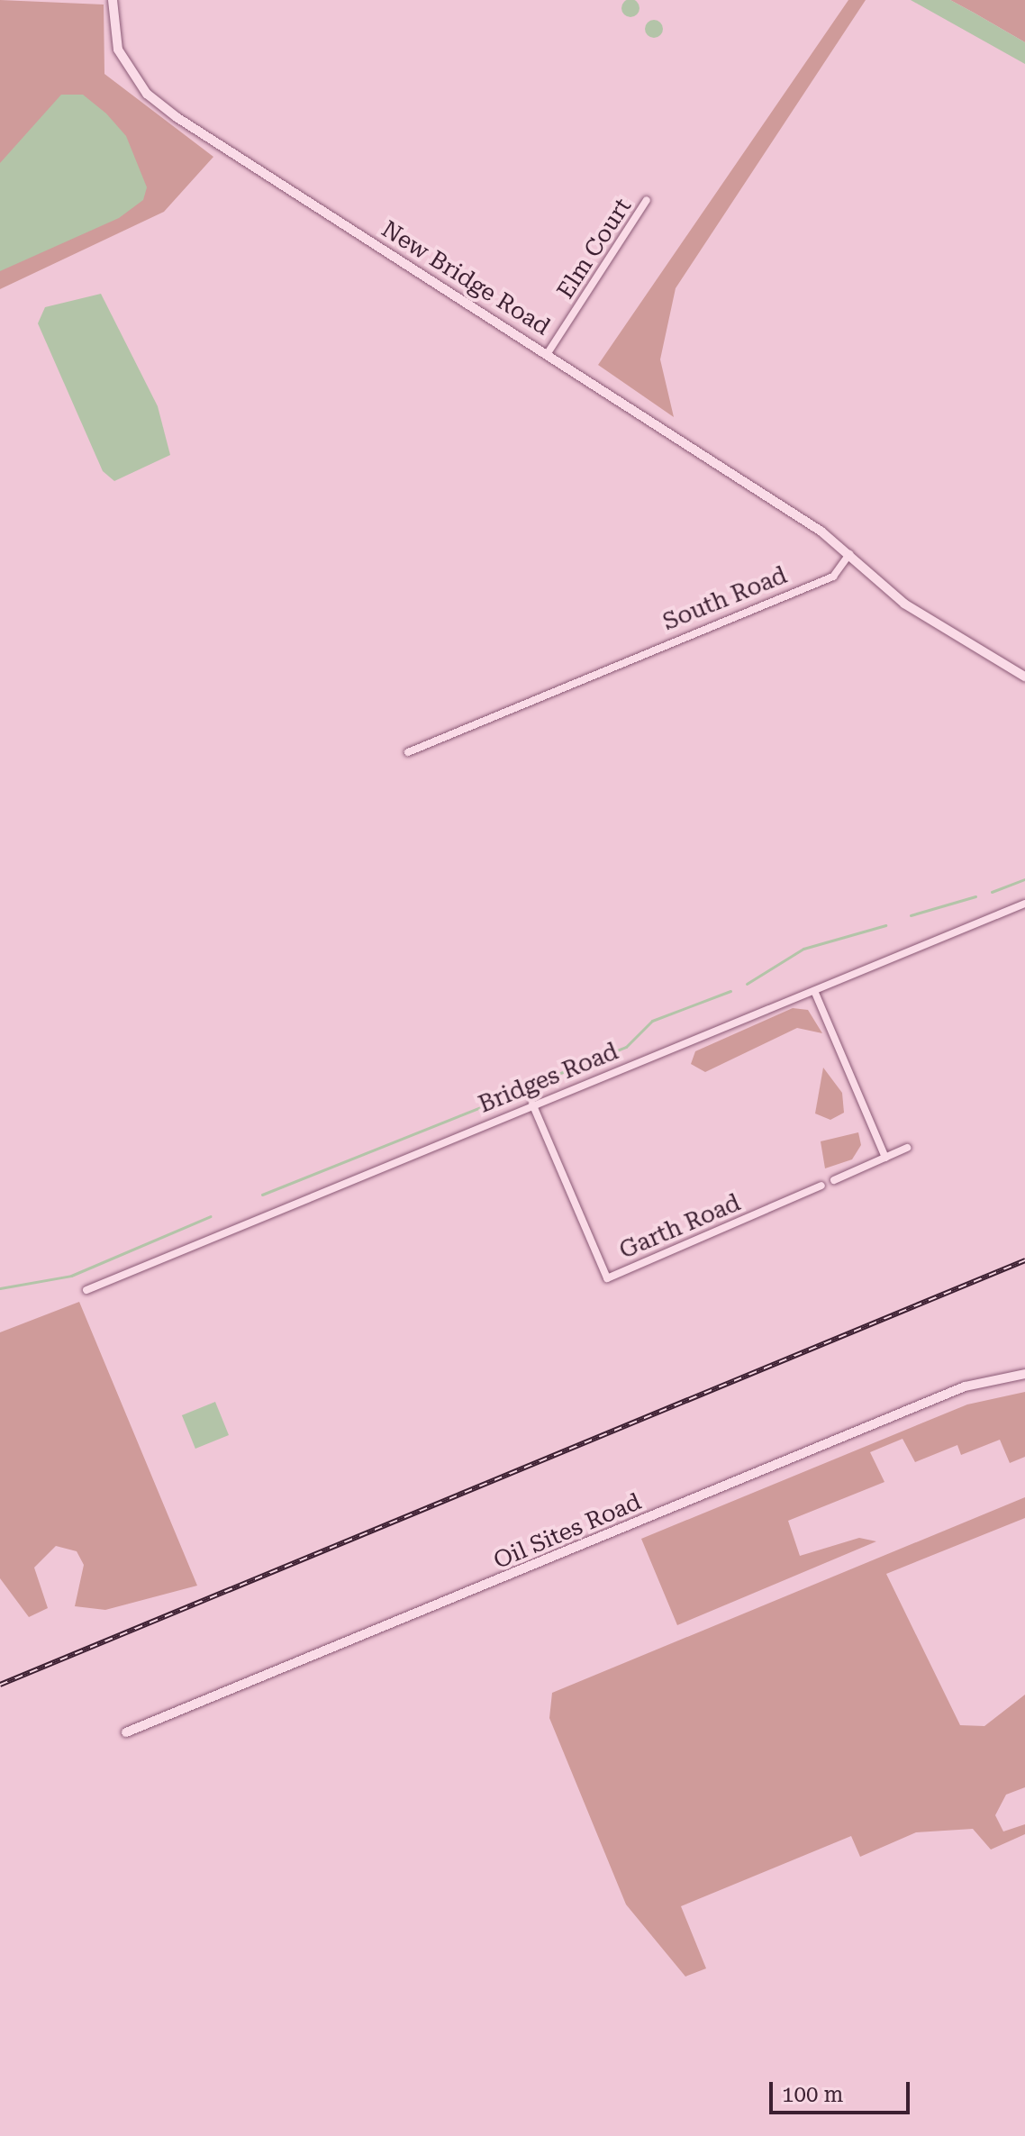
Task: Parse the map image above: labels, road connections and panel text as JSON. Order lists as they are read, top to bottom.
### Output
{
  "streets": {
    "street": [
      "Elm Court",
      "New Bridge Road",
      "South Road",
      "Bridges Road",
      "Garth Road",
      "Oil Sites Road"
    ]
  },
  "crossings": [
    ["Elm Court", "New Bridge Road"],
    ["New Bridge Road", "South Road"],
    ["Bridges Road", "Garth Road"]
  ],
  "scale_bar": "100 m"
}
